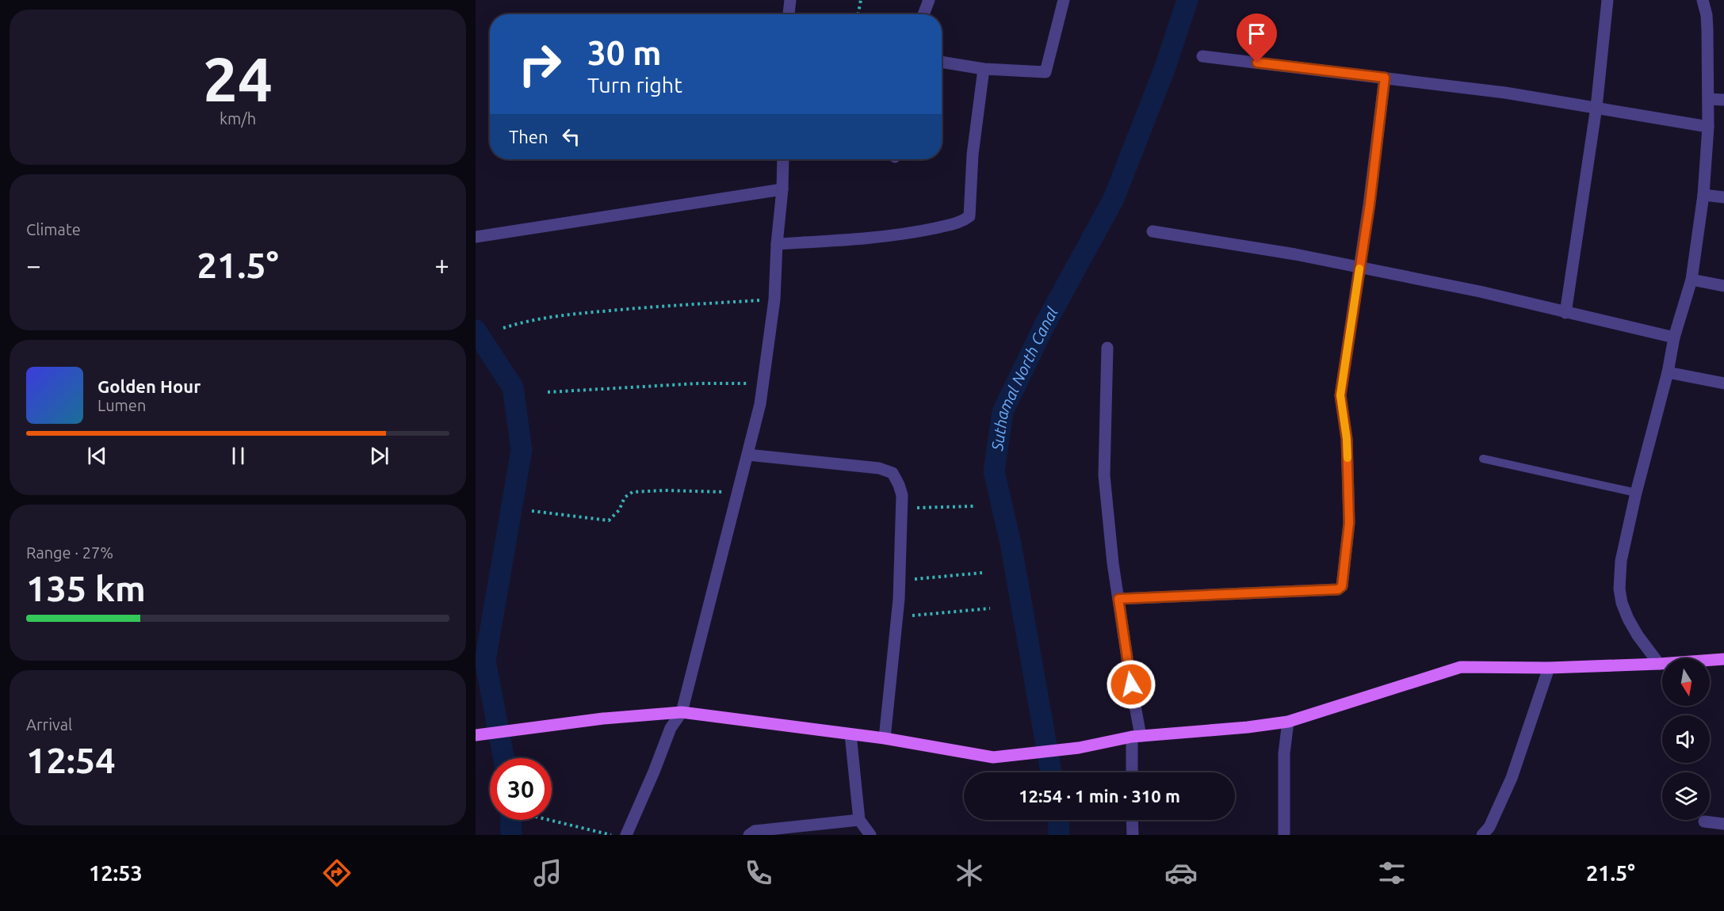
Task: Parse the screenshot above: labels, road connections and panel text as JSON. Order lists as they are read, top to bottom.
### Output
{
  "water": ["Suthamal North Canal"],
  "north": "bottom",
  "page": {
    "tile": [
      ["24", "km/h"],
      "Climate",
      ["Range · 27%", "135 km"],
      ["Arrival", "12:54"]
    ],
    "turn": ["30 m", "Turn right"],
    "then": "Then",
    "heat": ["−", "21.5°", "+"],
    "song": ["Golden Hour", "Lumen"],
    "limit": "30",
    "trip": "12:54 · 1 min · 310 m",
    "tabs": ["12:53", "21.5°"]
  }
}
